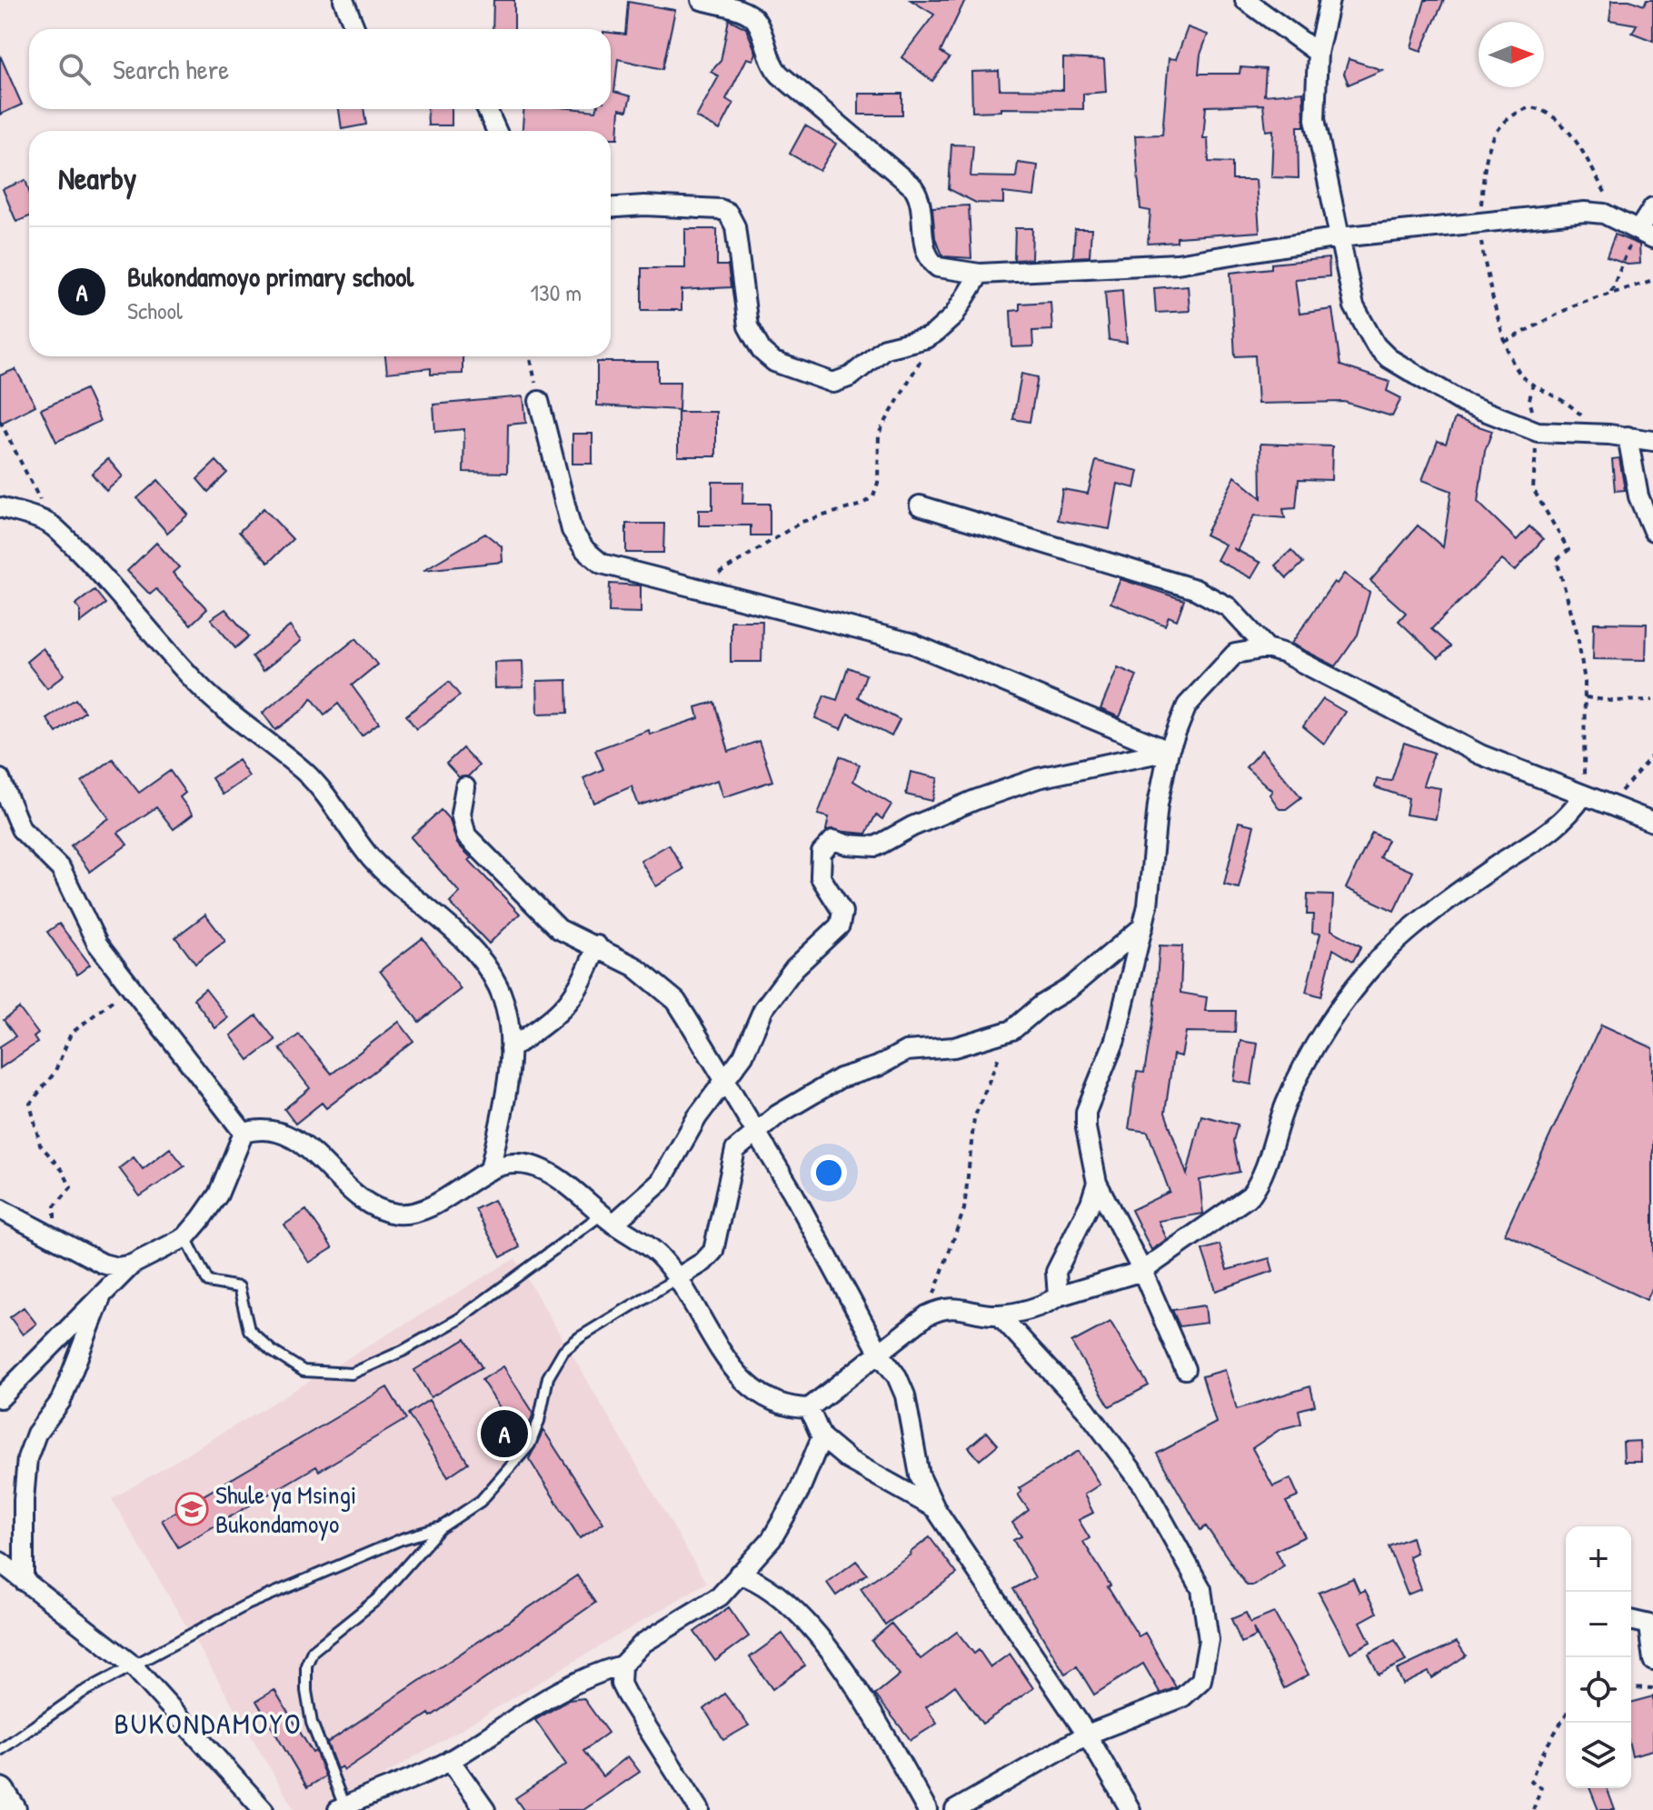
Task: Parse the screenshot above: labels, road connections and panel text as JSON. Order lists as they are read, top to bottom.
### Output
{
  "districts": ["BUKONDAMOYO"],
  "places": {
    "school or university": ["Shule ya Msingi Bukondamoyo"]
  },
  "north": "right",
  "page": {
    "search": "Search here",
    "heading": "Nearby",
    "list": [
      {
        "mark": "A",
        "name": "Bukondamoyo primary school",
        "note": "School",
        "value": "130 m"
      }
    ],
    "pins": "A",
    "map_buttons": ["+", "−"]
  }
}
